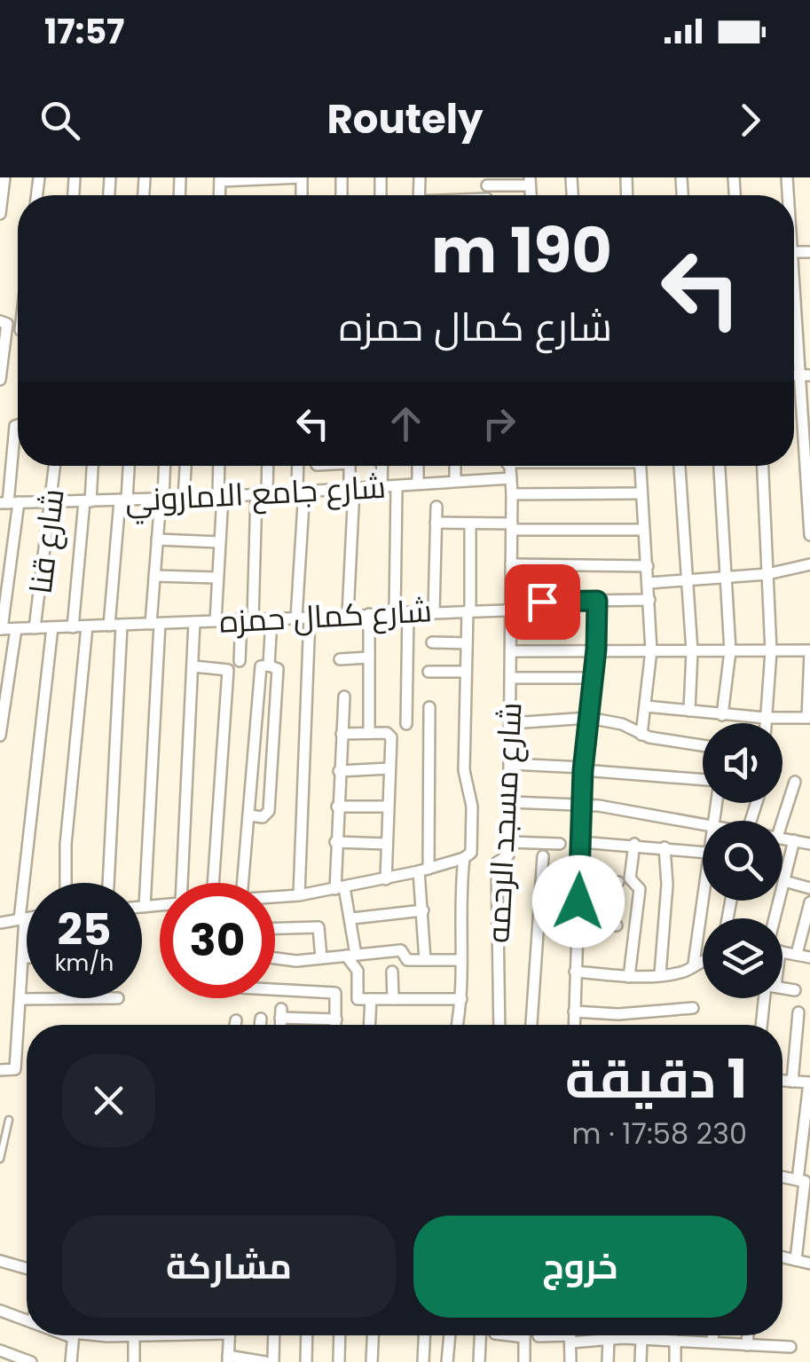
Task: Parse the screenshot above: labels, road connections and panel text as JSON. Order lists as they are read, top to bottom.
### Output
{
  "streets": {
    "street": [
      "شارع جامع الاماروني",
      "شارع قنا",
      "شارع كمال حمزه",
      "شارع مسجد الرحمه"
    ]
  },
  "crossings": [
    ["شارع جامع الاماروني", "شارع قنا"],
    ["شارع جامع الاماروني", "شارع مسجد الرحمه"],
    ["شارع قنا", "شارع كمال حمزه"],
    ["شارع كمال حمزه", "شارع مسجد الرحمه"]
  ],
  "page": {
    "status": "17:57",
    "header": "Routely",
    "turn": ["190 m", "شارع كمال حمزه"],
    "speed": "25 km/h",
    "limit": "30",
    "heading": ["1 دقيقة", "230 m · 17:58"],
    "buttons": ["خروج", "مشاركة"]
  }
}
